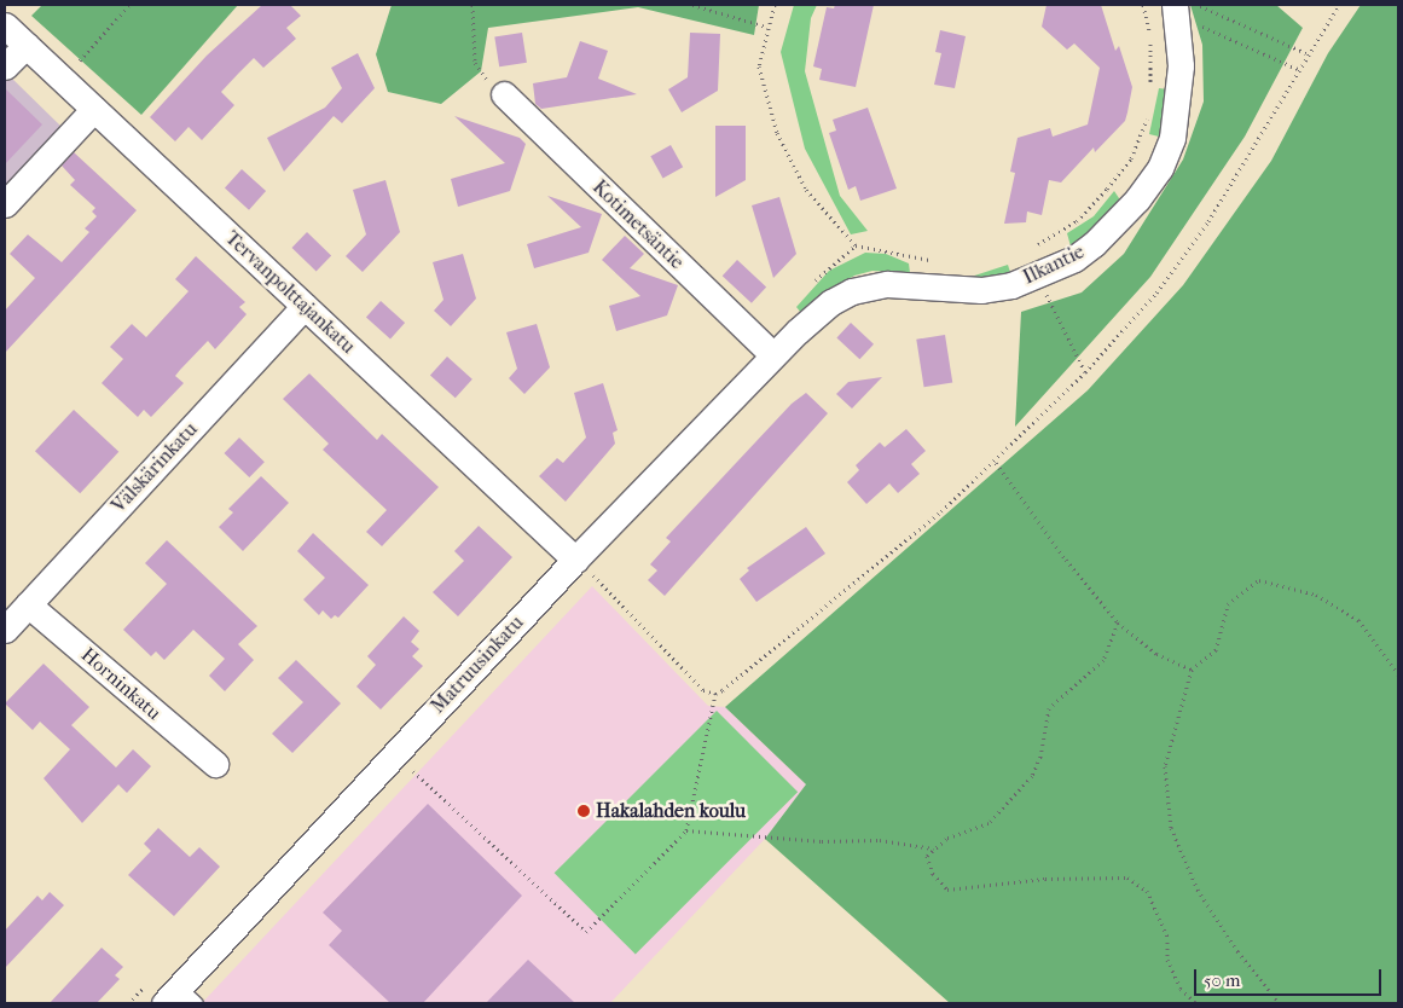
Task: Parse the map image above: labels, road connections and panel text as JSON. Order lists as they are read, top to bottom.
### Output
{
  "streets": {
    "street": [
      "Kotimetsäntie",
      "Ilkantie",
      "Tervanpolttajankatu",
      "Välskärinkatu",
      "Matruusinkatu",
      "Horninkatu"
    ]
  },
  "crossings": [
    ["Kotimetsäntie", "Matruusinkatu"],
    ["Ilkantie", "Matruusinkatu"],
    ["Tervanpolttajankatu", "Välskärinkatu"],
    ["Tervanpolttajankatu", "Matruusinkatu"],
    ["Välskärinkatu", "Horninkatu"]
  ],
  "places": ["Hakalahden koulu"],
  "scale_bar": "50 m"
}
